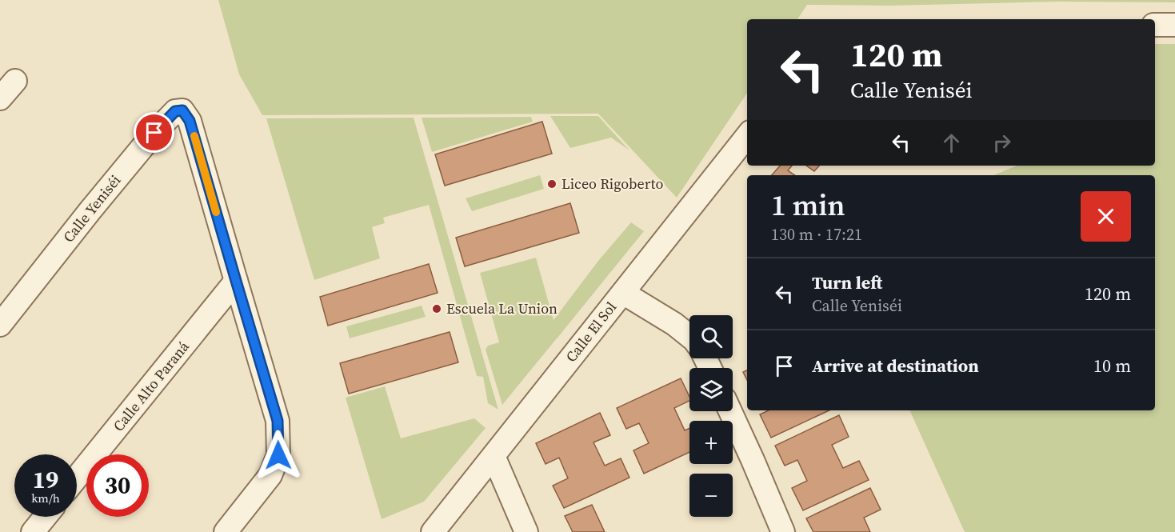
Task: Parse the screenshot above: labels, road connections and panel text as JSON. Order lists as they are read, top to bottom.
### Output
{
  "streets": {
    "street": ["Calle Yeniséi", "Calle El Sol", "Calle Alto Paraná"]
  },
  "crossings": [
    ["Calle Yeniséi", "Calle Alto Paraná"]
  ],
  "places": ["Liceo Rigoberto", "Escuela La Union"],
  "page": {
    "turn": ["120 m", "Calle Yeniséi"],
    "heading": ["1 min", "130 m · 17:21"],
    "list": [
      {
        "name": "Turn left",
        "note": "Calle Yeniséi",
        "value": "120 m"
      },
      {
        "name": "Arrive at destination",
        "value": "10 m"
      }
    ],
    "map_buttons": ["+", "−"],
    "speed": "19 km/h",
    "limit": "30"
  }
}
